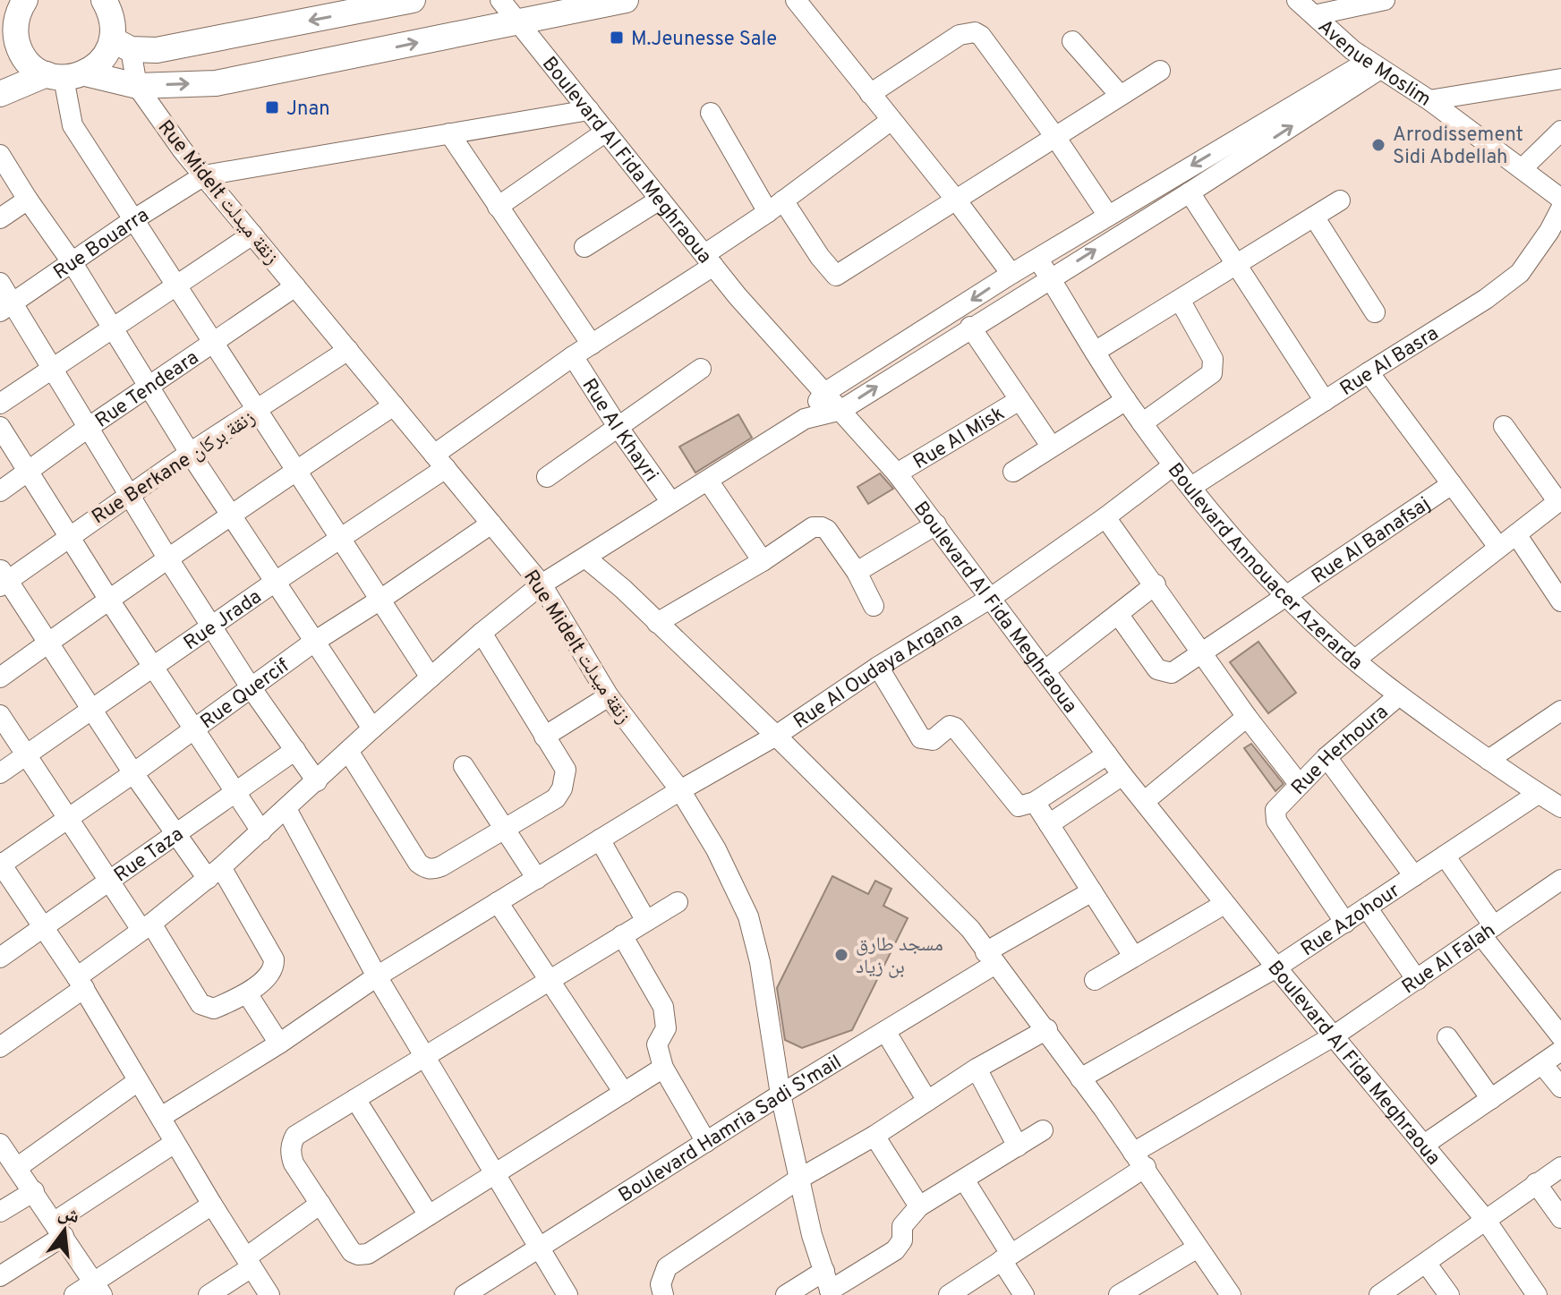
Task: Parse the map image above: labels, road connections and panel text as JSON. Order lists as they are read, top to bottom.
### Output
{
  "streets": {
    "street": [
      "Avenue Moslim",
      "Boulevard Al Fida Meghraoua",
      "Rue Midelt زنقة ميدلت",
      "Rue Bouarra",
      "Rue Al Basra",
      "Rue Tendeara",
      "Rue Al Khayri",
      "Rue Al Misk",
      "Rue Berkane زنقة بركان",
      "Rue Al Banafsaj",
      "Boulevard Annouacer Azerarda",
      "Rue Jrada",
      "Rue Al Oudaya Argana",
      "Rue Quercif",
      "Rue Herhoura",
      "Rue Taza",
      "Rue Azohour",
      "Rue Al Falah",
      "Boulevard Hamria Sadi S'mail"
    ]
  },
  "crossings": [
    ["Boulevard Al Fida Meghraoua", "Rue Al Misk"],
    ["Boulevard Al Fida Meghraoua", "Rue Jrada"],
    ["Boulevard Al Fida Meghraoua", "Rue Al Oudaya Argana"],
    ["Boulevard Al Fida Meghraoua", "Rue Azohour"],
    ["Boulevard Al Fida Meghraoua", "Rue Al Falah"],
    ["Rue Midelt زنقة ميدلت", "Rue Bouarra"],
    ["Rue Midelt زنقة ميدلت", "Rue Tendeara"],
    ["Rue Midelt زنقة ميدلت", "Rue Berkane زنقة بركان"],
    ["Rue Midelt زنقة ميدلت", "Rue Jrada"],
    ["Rue Midelt زنقة ميدلت", "Rue Al Oudaya Argana"],
    ["Rue Midelt زنقة ميدلت", "Rue Quercif"],
    ["Rue Midelt زنقة ميدلت", "Boulevard Hamria Sadi S'mail"],
    ["Rue Al Basra", "Boulevard Annouacer Azerarda"],
    ["Rue Al Khayri", "Rue Jrada"],
    ["Rue Al Banafsaj", "Boulevard Annouacer Azerarda"],
    ["Boulevard Annouacer Azerarda", "Rue Al Oudaya Argana"],
    ["Boulevard Annouacer Azerarda", "Rue Herhoura"],
    ["Boulevard Annouacer Azerarda", "Rue Azohour"],
    ["Rue Herhoura", "Rue Azohour"]
  ],
  "places": {
    "transit": ["M.Jeunesse Sale", "Jnan"],
    "other": ["Arrodissement Sidi Abdellah", "مسجد طارق بن زياد"]
  },
  "north": "top"
}
